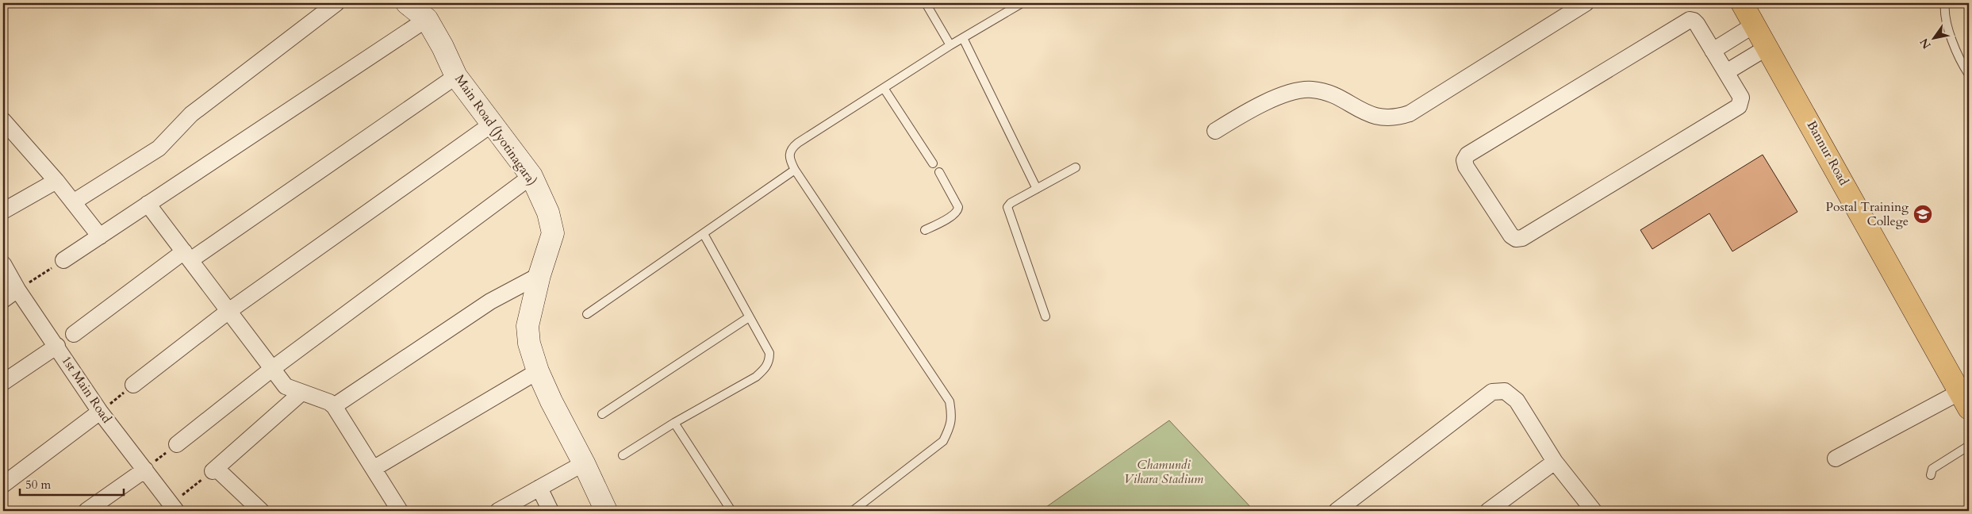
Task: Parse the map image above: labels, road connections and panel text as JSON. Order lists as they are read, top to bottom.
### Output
{
  "streets": {
    "main road": ["Bannur Road"],
    "street": ["Main Road (Jyotinagara)", "1st Main Road"]
  },
  "parks": ["Chamundi Vihara Stadium"],
  "places": {
    "school or university": ["Postal Training College"]
  },
  "scale_bar": "50 m",
  "north": "bottom left"
}
